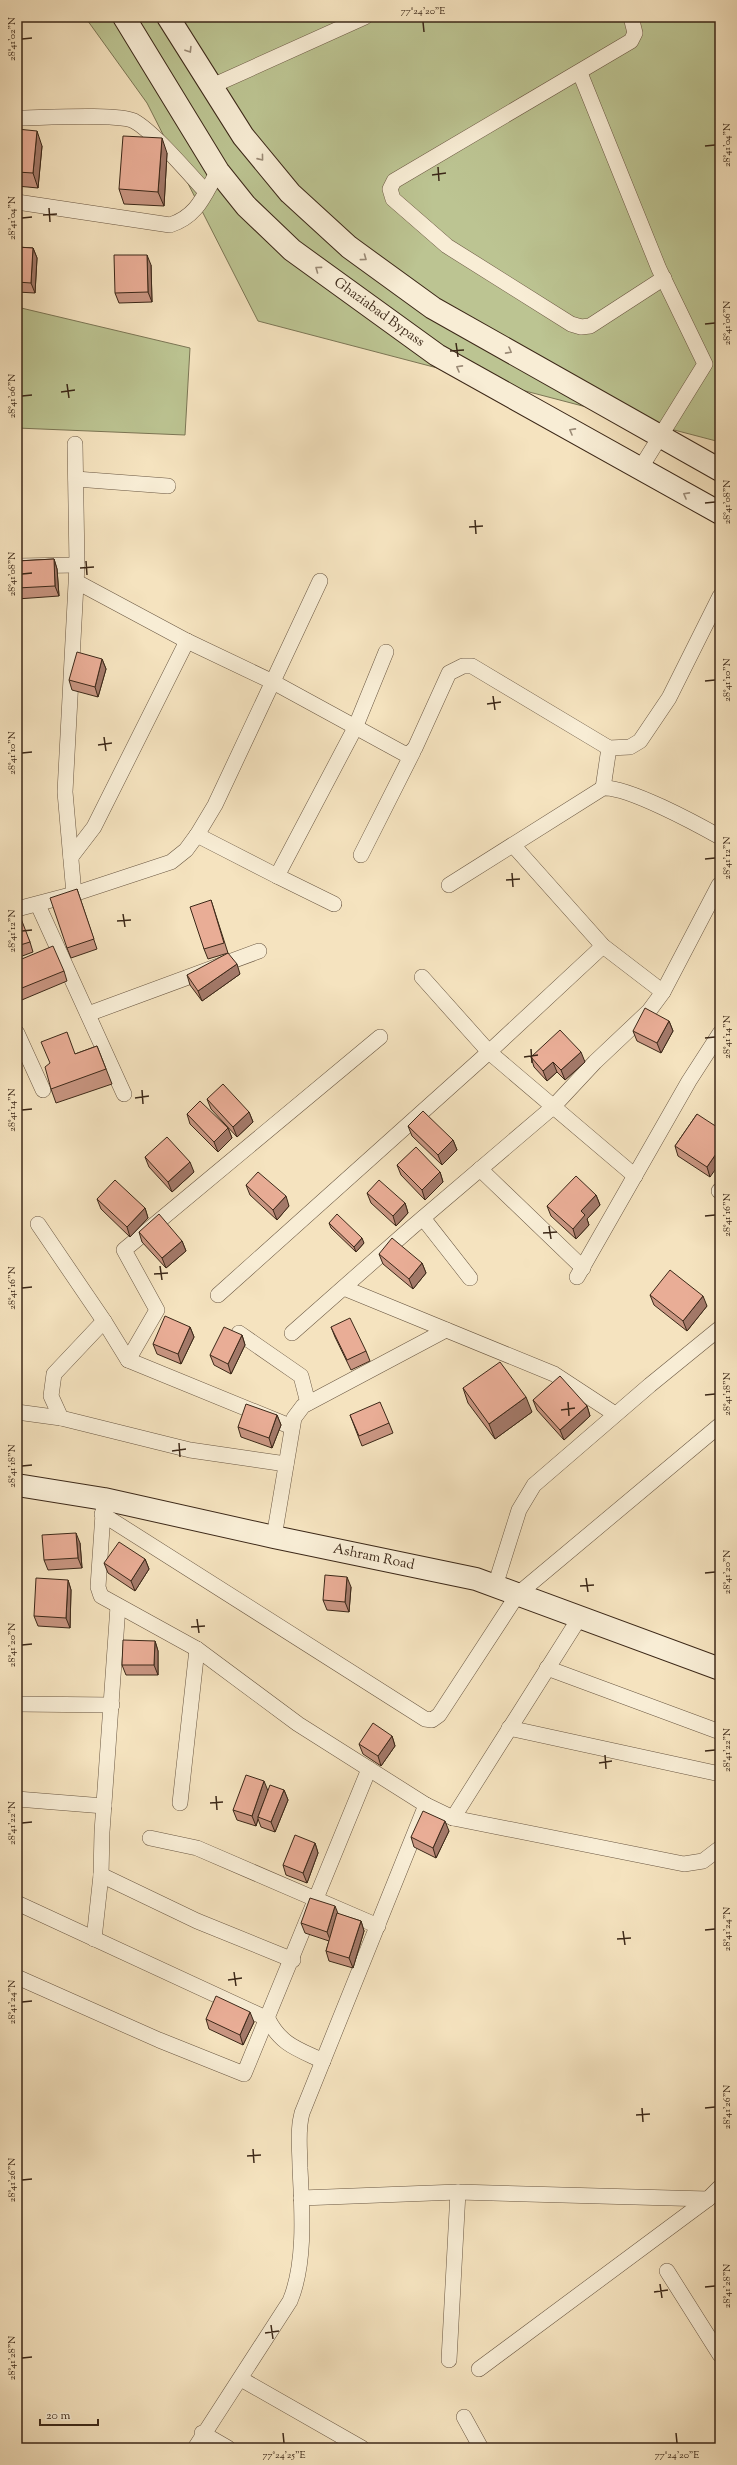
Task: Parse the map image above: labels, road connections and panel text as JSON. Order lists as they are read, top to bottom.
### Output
{
  "streets": {
    "main road": ["Ghaziabad Bypass", "Ashram Road"]
  },
  "scale_bar": "20 m",
  "coordinates": [
    "77°24'20\"E",
    "28°41'02\"N",
    "28°41'04\"N",
    "28°41'06\"N",
    "28°41'08\"N",
    "28°41'10\"N",
    "28°41'12\"N",
    "28°41'14\"N",
    "28°41'16\"N",
    "28°41'18\"N",
    "28°41'20\"N",
    "28°41'22\"N",
    "28°41'24\"N",
    "28°41'26\"N",
    "28°41'28\"N",
    "77°24'25\"E"
  ]
}
